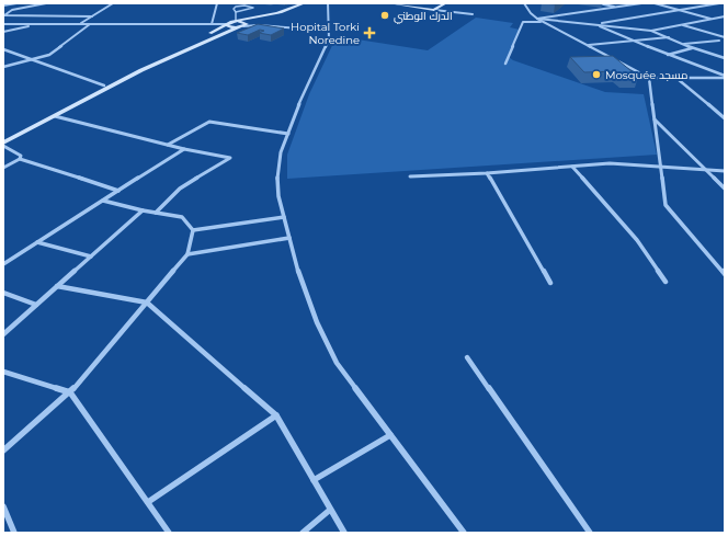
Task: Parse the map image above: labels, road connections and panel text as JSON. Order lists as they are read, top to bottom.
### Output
{
  "places": {
    "other": ["الدرك الوطني", "Mosquée مسجد"],
    "health": ["Hopital Torki Noredine"]
  }
}
